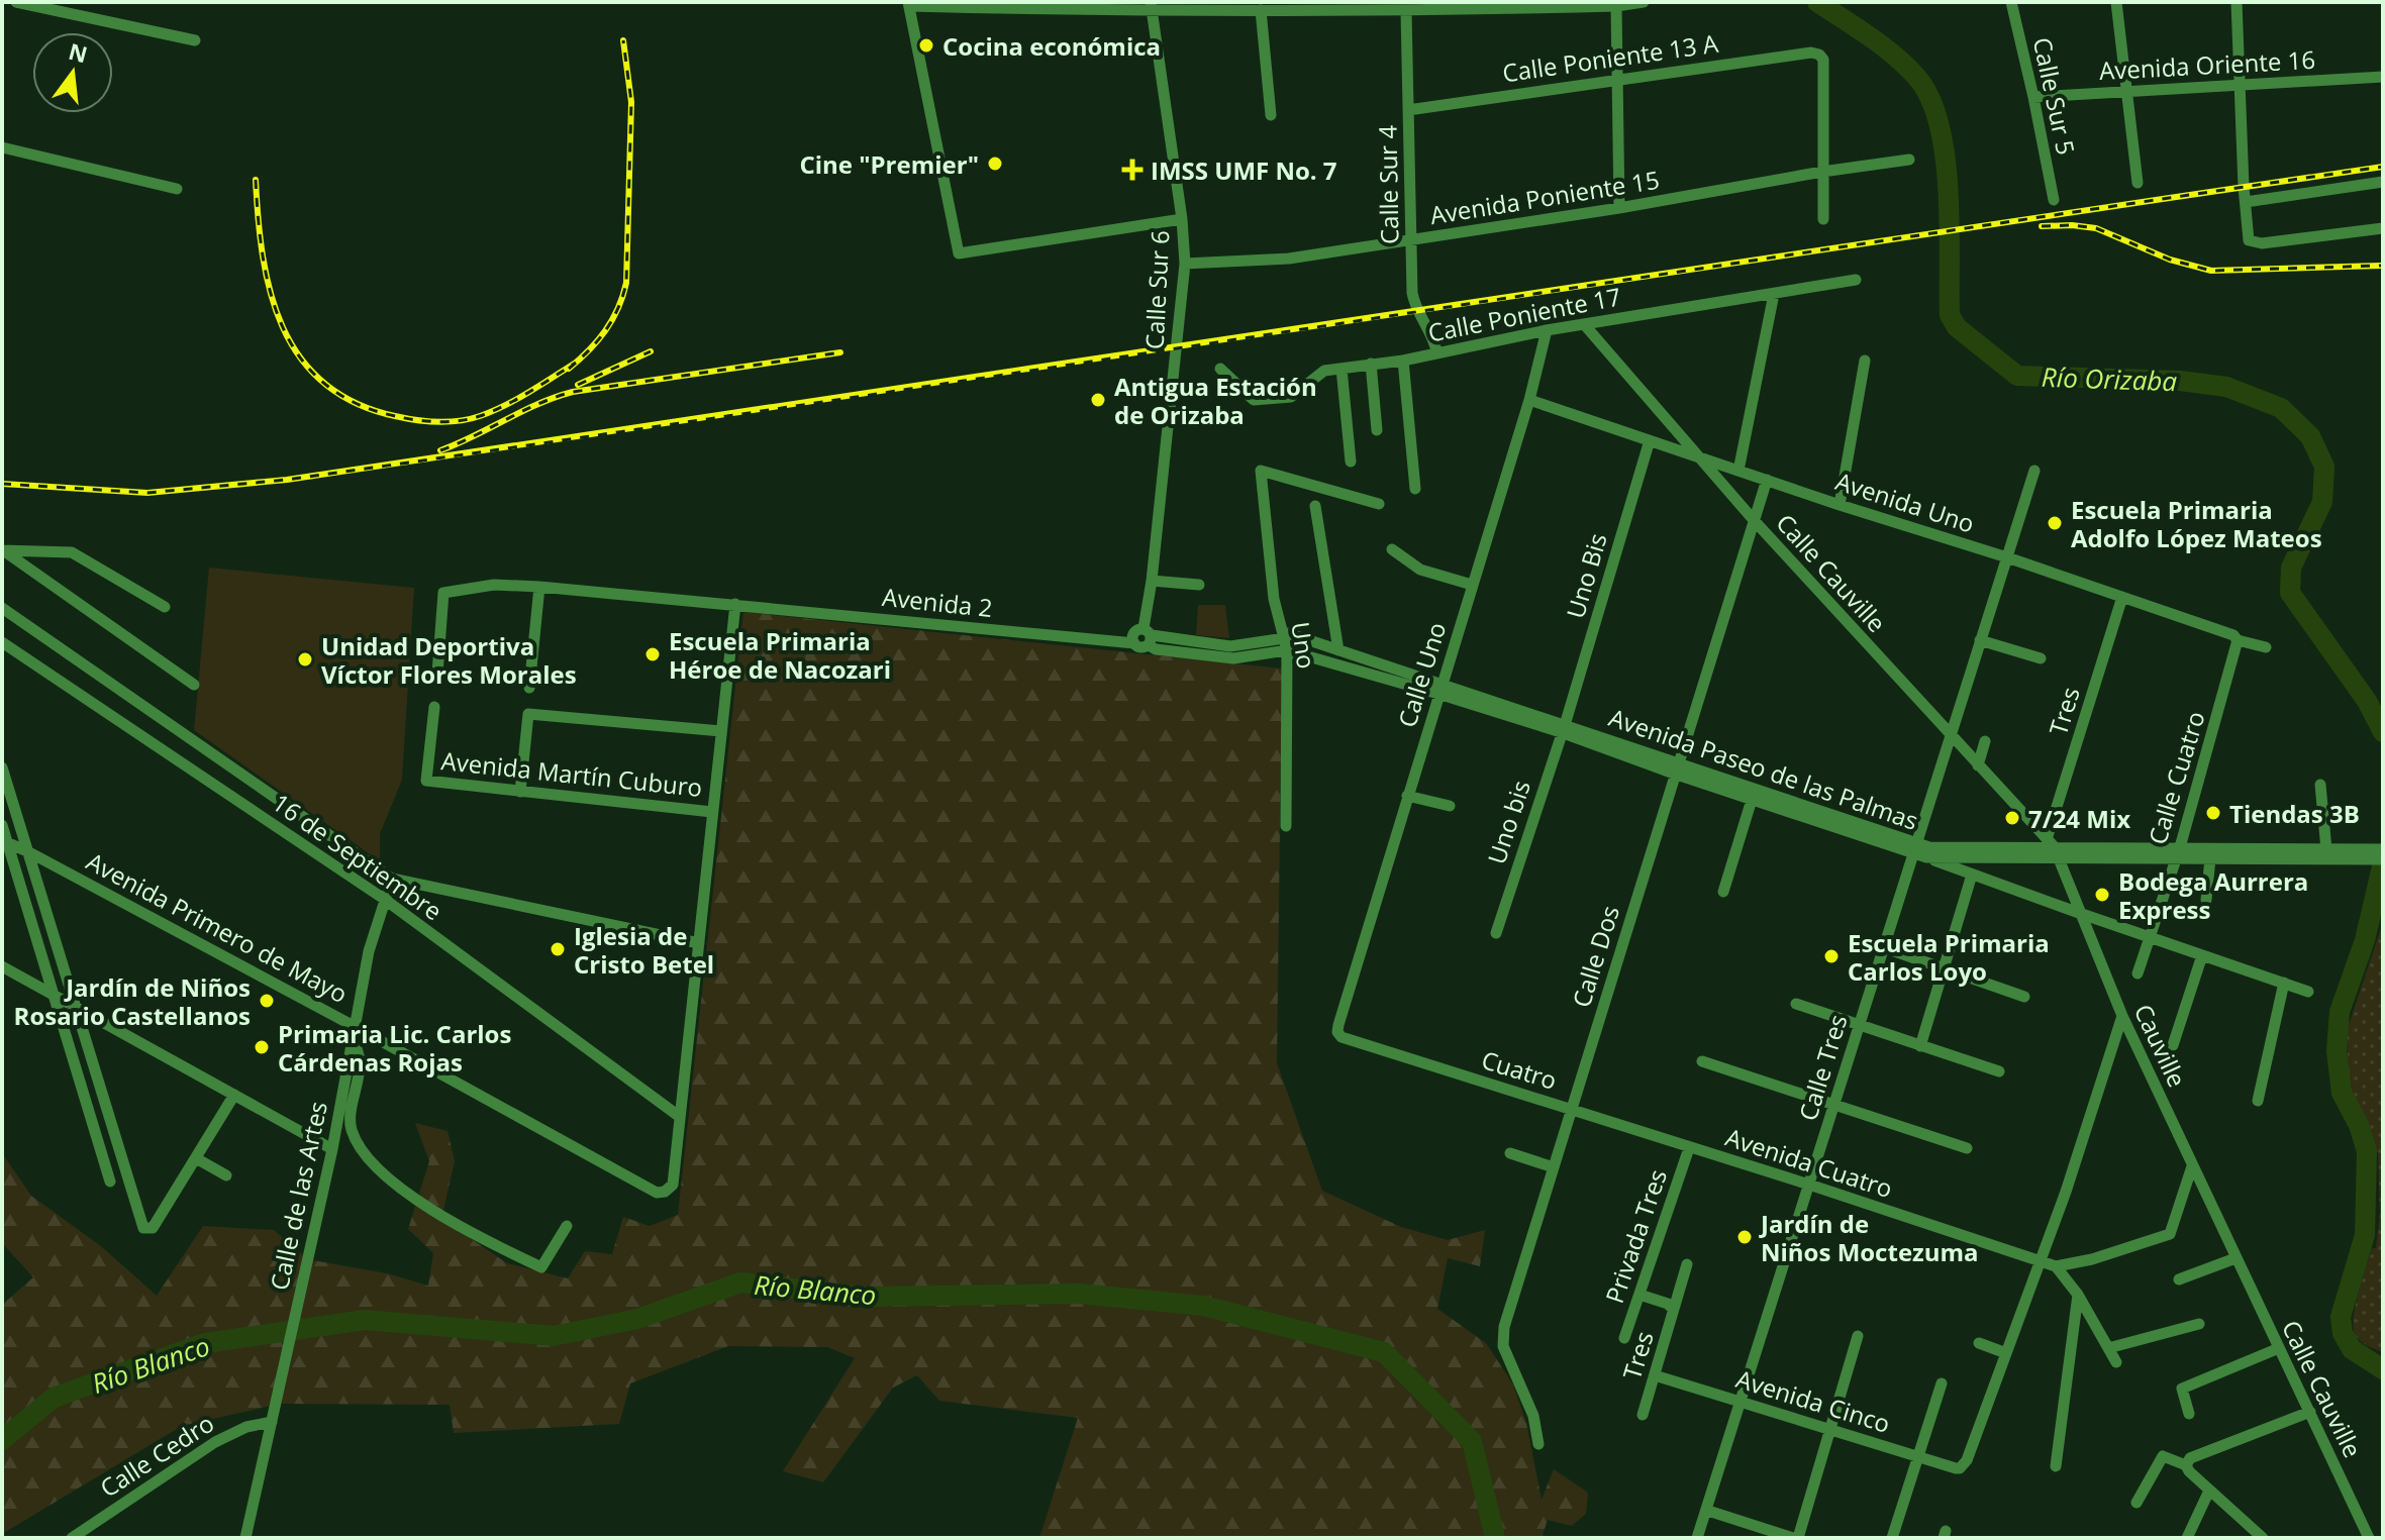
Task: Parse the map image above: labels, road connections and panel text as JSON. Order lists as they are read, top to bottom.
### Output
{
  "streets": {
    "street": [
      "Calle Poniente 13 A",
      "Avenida Oriente 16",
      "Calle Sur 5",
      "Calle Sur 4",
      "Avenida Poniente 15",
      "Calle Sur 6",
      "Calle Poniente 17",
      "Avenida Uno",
      "Calle Cauville",
      "Uno Bis",
      "Avenida 2",
      "Uno",
      "Calle Uno",
      "Tres",
      "Avenida Paseo de las Palmas",
      "Avenida Martín Cuburo",
      "Calle Cuatro",
      "Uno bis",
      "16 de Septiembre",
      "Avenida Primero de Mayo",
      "Calle Dos",
      "Cauville",
      "Calle Tres",
      "Cuatro",
      "Avenida Cuatro",
      "Calle de las Artes",
      "Privada Tres",
      "Avenida Cinco",
      "Calle Cedro"
    ]
  },
  "crossings": [
    ["Calle Poniente 13 A", "Calle Sur 4"],
    ["Calle Poniente 13 A", "Avenida Poniente 15"],
    ["Avenida Oriente 16", "Calle Sur 5"],
    ["Calle Sur 4", "Avenida Poniente 15"],
    ["Calle Sur 4", "Calle Poniente 17"],
    ["Avenida Poniente 15", "Calle Sur 6"],
    ["Calle Sur 6", "Avenida Paseo de las Palmas"],
    ["Calle Poniente 17", "Calle Cauville"],
    ["Calle Poniente 17", "Calle Uno"],
    ["Avenida Uno", "Calle Cauville"],
    ["Avenida Uno", "Uno Bis"],
    ["Avenida Uno", "Calle Uno"],
    ["Avenida Uno", "Tres"],
    ["Avenida Uno", "Calle Cuatro"],
    ["Avenida Uno", "Calle Dos"],
    ["Avenida Uno", "Calle Tres"],
    ["Calle Cauville", "Tres"],
    ["Calle Cauville", "Avenida Paseo de las Palmas"],
    ["Calle Cauville", "Calle Dos"],
    ["Calle Cauville", "Cauville"],
    ["Calle Cauville", "Calle Tres"],
    ["Uno Bis", "Avenida Paseo de las Palmas"],
    ["Uno Bis", "Uno bis"],
    ["Avenida 2", "Avenida Paseo de las Palmas"],
    ["Uno", "Avenida Paseo de las Palmas"],
    ["Calle Uno", "Avenida Paseo de las Palmas"],
    ["Calle Uno", "Cuatro"],
    ["Tres", "Avenida Paseo de las Palmas"],
    ["Tres", "Cauville"],
    ["Tres", "Avenida Cinco"],
    ["Avenida Paseo de las Palmas", "Calle Cuatro"],
    ["Avenida Paseo de las Palmas", "Uno bis"],
    ["Avenida Paseo de las Palmas", "Calle Dos"],
    ["Avenida Paseo de las Palmas", "Cauville"],
    ["Avenida Paseo de las Palmas", "Calle Tres"],
    ["16 de Septiembre", "Avenida Primero de Mayo"],
    ["16 de Septiembre", "Calle de las Artes"],
    ["Avenida Primero de Mayo", "Calle de las Artes"],
    ["Calle Dos", "Cuatro"],
    ["Cauville", "Avenida Cuatro"],
    ["Calle Tres", "Avenida Cuatro"],
    ["Calle Tres", "Avenida Cinco"],
    ["Cuatro", "Avenida Cuatro"],
    ["Cuatro", "Privada Tres"],
    ["Avenida Cuatro", "Privada Tres"],
    ["Calle de las Artes", "Calle Cedro"]
  ],
  "water": ["Río Orizaba", "Río Blanco"],
  "places": {
    "other": [
      "Cocina económica",
      "Cine \"Premier\"",
      "Antigua Estación de Orizaba",
      "Escuela Primaria Adolfo López Mateos",
      "Escuela Primaria Héroe de Nacozari",
      "Unidad Deportiva Víctor Flores Morales",
      "Tiendas 3B",
      "7/24 Mix",
      "Bodega Aurrera Express",
      "Iglesia de Cristo Betel",
      "Escuela Primaria Carlos Loyo",
      "Jardín de Niños Rosario Castellanos",
      "Primaria Lic. Carlos Cárdenas Rojas",
      "Jardín de Niños Moctezuma"
    ],
    "health": ["IMSS UMF No. 7"]
  },
  "north": "top"
}
